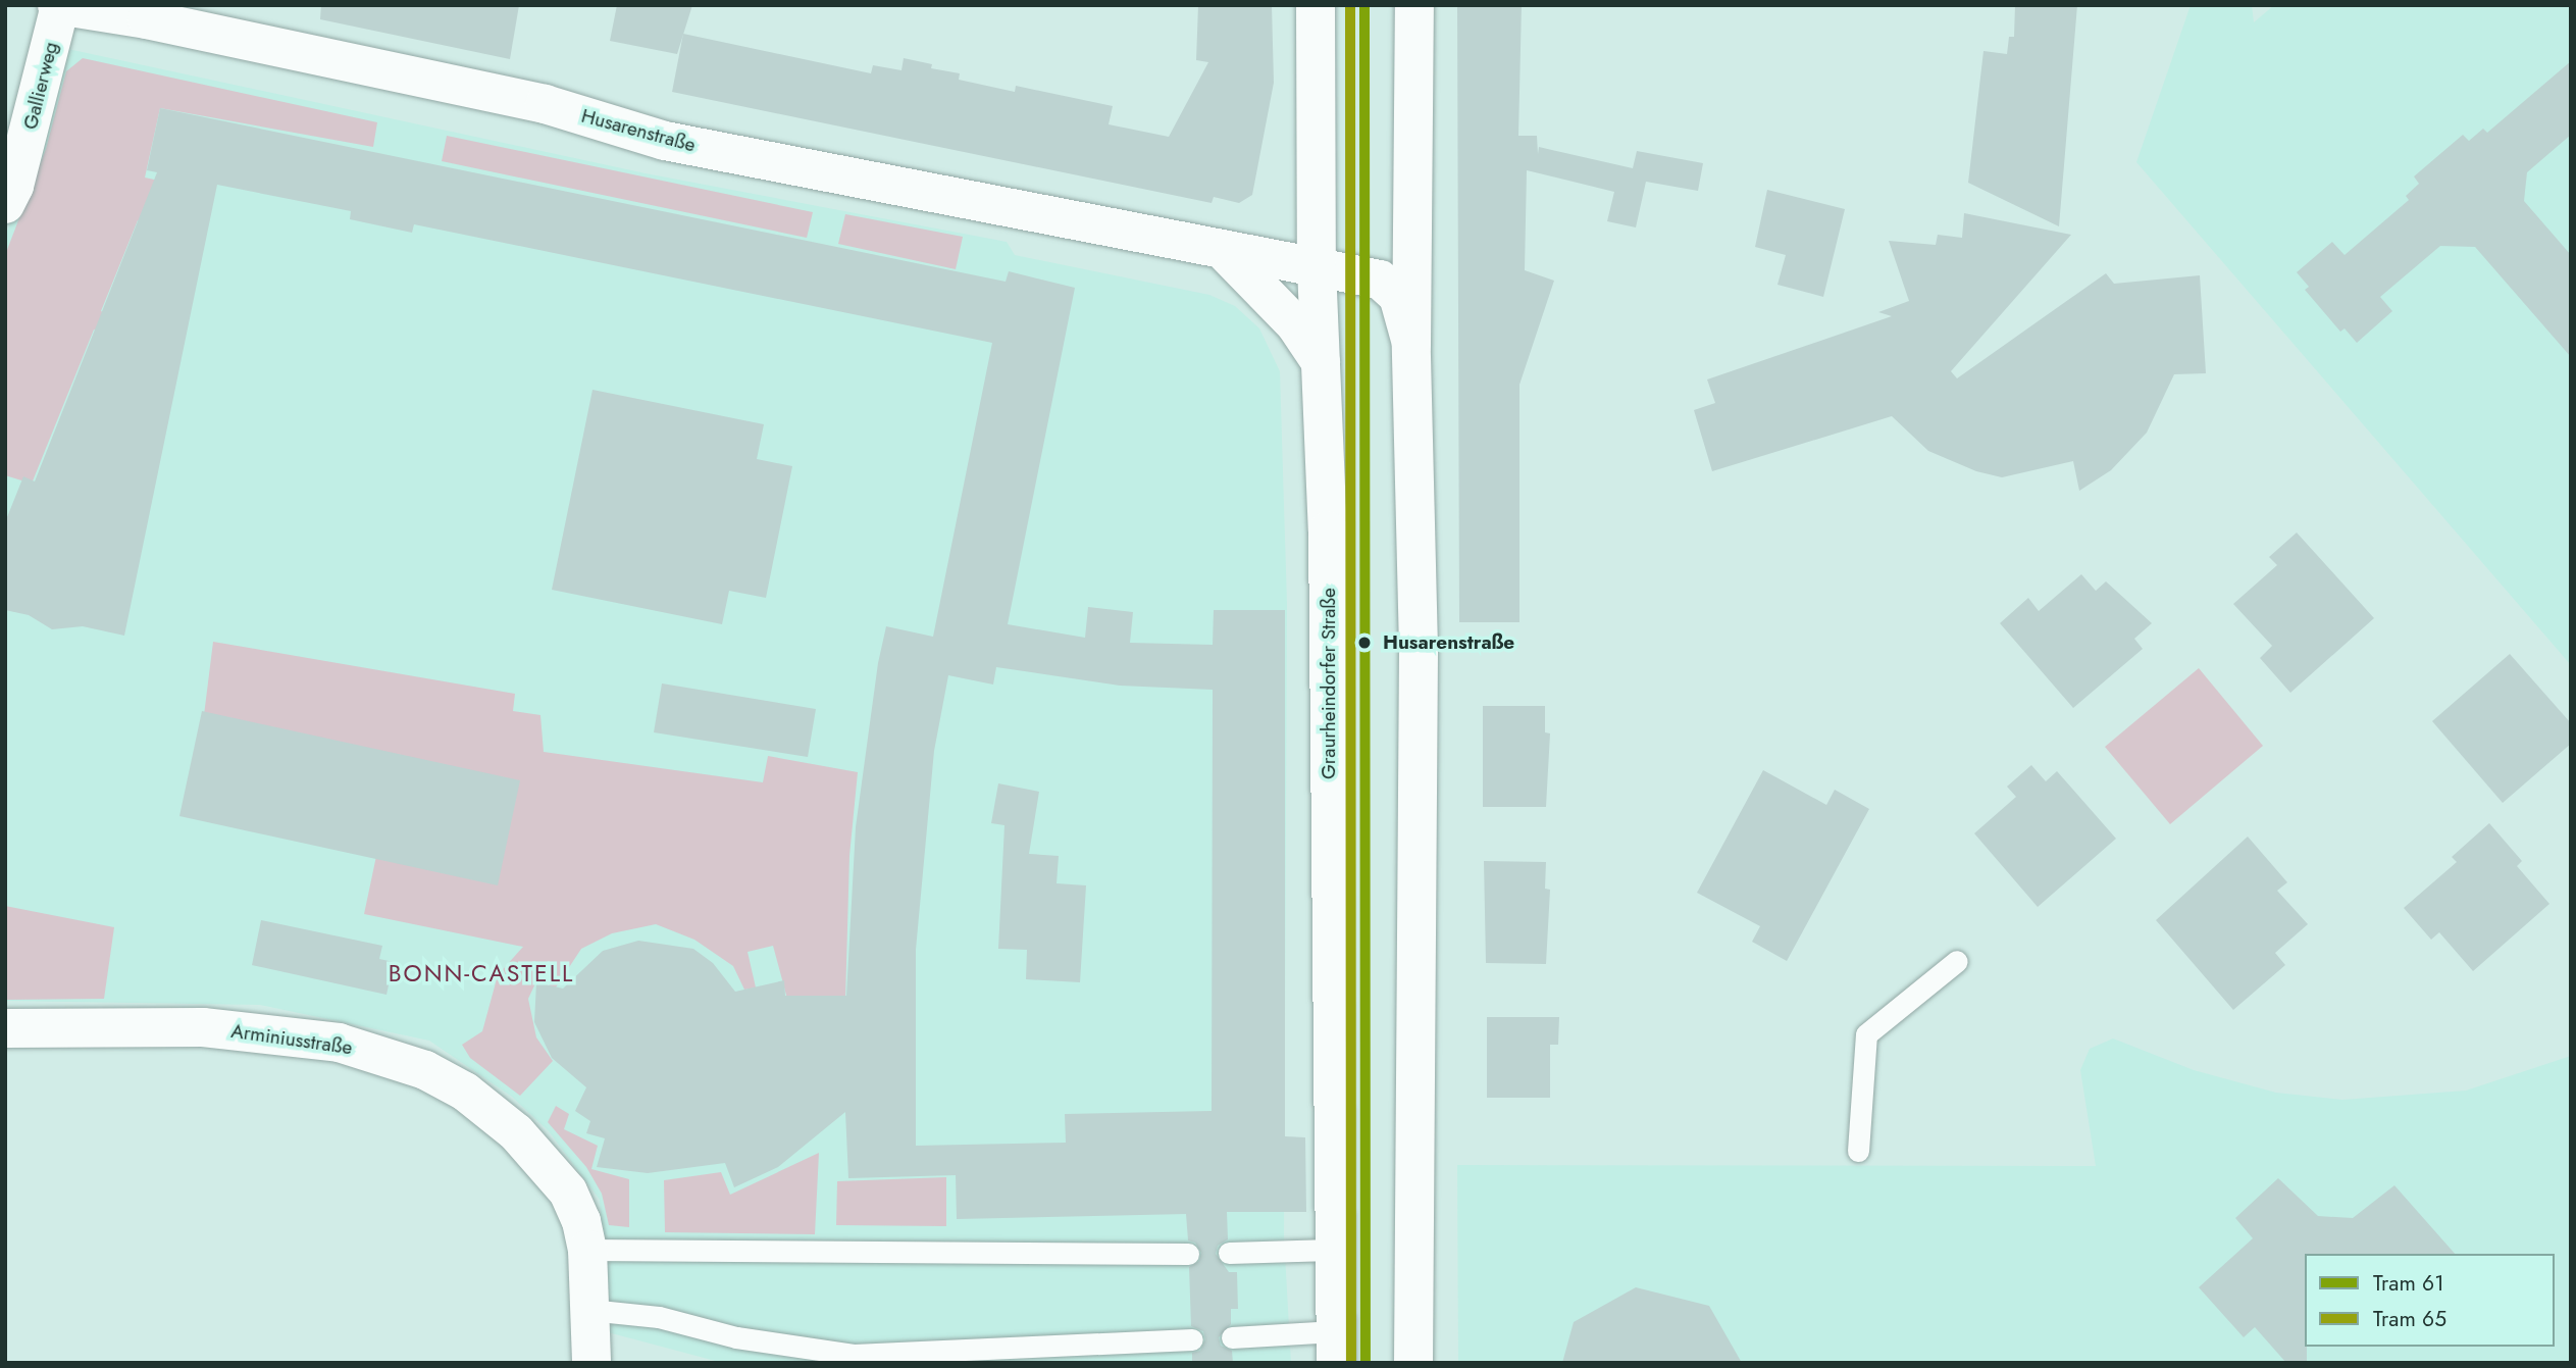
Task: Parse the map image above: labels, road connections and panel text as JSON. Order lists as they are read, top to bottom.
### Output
{
  "streets": {
    "main road": [
      "Gallierweg",
      "Husarenstraße",
      "Graurheindorfer Straße",
      "Arminiusstraße"
    ]
  },
  "crossings": [
    ["Gallierweg", "Husarenstraße"],
    ["Husarenstraße", "Graurheindorfer Straße"]
  ],
  "districts": ["BONN-CASTELL"],
  "places": ["Husarenstraße"],
  "lines": ["tram line 61", "tram line 65"],
  "legend": ["Tram 61", "Tram 65"]
}
